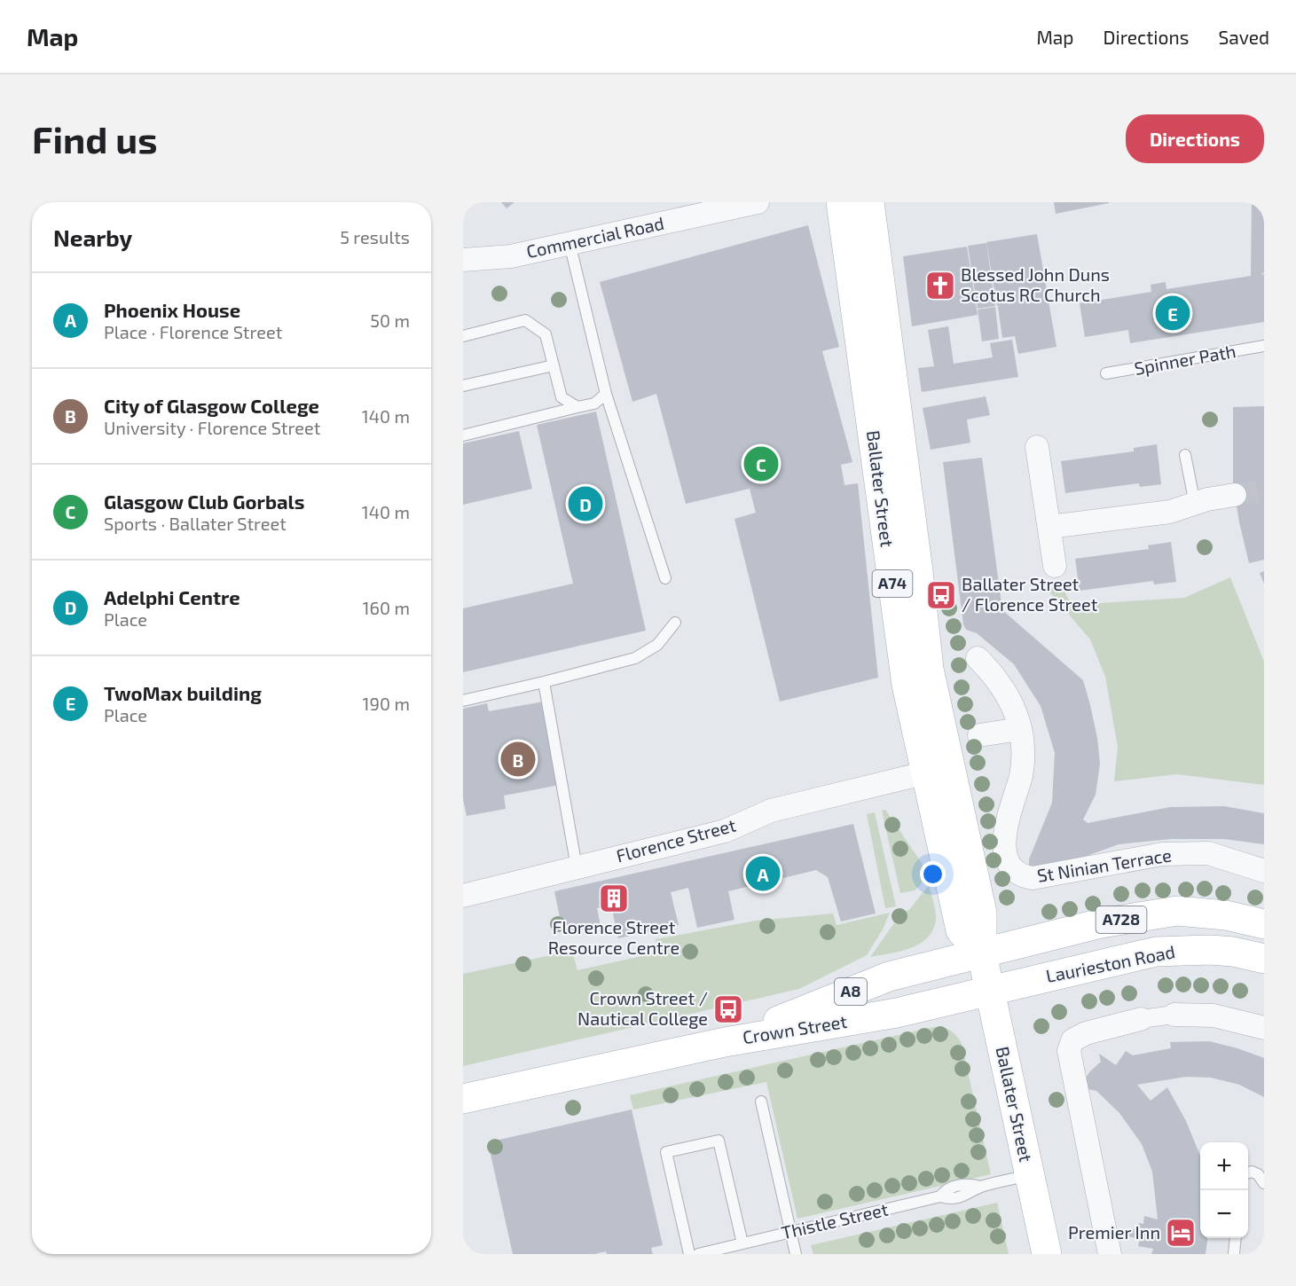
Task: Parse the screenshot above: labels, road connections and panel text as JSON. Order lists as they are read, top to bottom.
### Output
{
  "streets": {
    "main road": [
      "Ballater Street",
      "A74",
      "A728",
      "Laurieston Road",
      "A8",
      "Crown Street"
    ],
    "street": ["Commercial Road", "Florence Street", "St Ninian Terrace"],
    "lane": ["Spinner Path", "Thistle Street"]
  },
  "crossings": [
    ["Ballater Street", "Florence Street"],
    ["Ballater Street", "A728"],
    ["Ballater Street", "Laurieston Road"],
    ["Ballater Street", "Crown Street"],
    ["Ballater Street", "Thistle Street"],
    ["A728", "Crown Street"],
    ["Laurieston Road", "Crown Street"]
  ],
  "places": {
    "church": ["Blessed John Duns Scotus RC Church"],
    "bus stop": ["Ballater Street / Florence Street", "Crown Street / Nautical College"],
    "building": ["Florence Street Resource Centre"],
    "hotel": ["Premier Inn"]
  },
  "page": {
    "header": "Map",
    "nav": ["Map", "Directions", "Saved"],
    "buttons": "Directions",
    "title": "Find us",
    "heading": ["Nearby", "5 results"],
    "list": [
      {
        "mark": "A",
        "name": "Phoenix House",
        "note": "Place · Florence Street",
        "value": "50 m"
      },
      {
        "mark": "B",
        "name": "City of Glasgow College",
        "note": "University · Florence Street",
        "value": "140 m"
      },
      {
        "mark": "C",
        "name": "Glasgow Club Gorbals",
        "note": "Sports · Ballater Street",
        "value": "140 m"
      },
      {
        "mark": "D",
        "name": "Adelphi Centre",
        "note": "Place",
        "value": "160 m"
      },
      {
        "mark": "E",
        "name": "TwoMax building",
        "note": "Place",
        "value": "190 m"
      }
    ],
    "pins": [
      "E",
      "C",
      "D",
      "B",
      "A"
    ],
    "map_buttons": ["+", "−"]
  }
}
